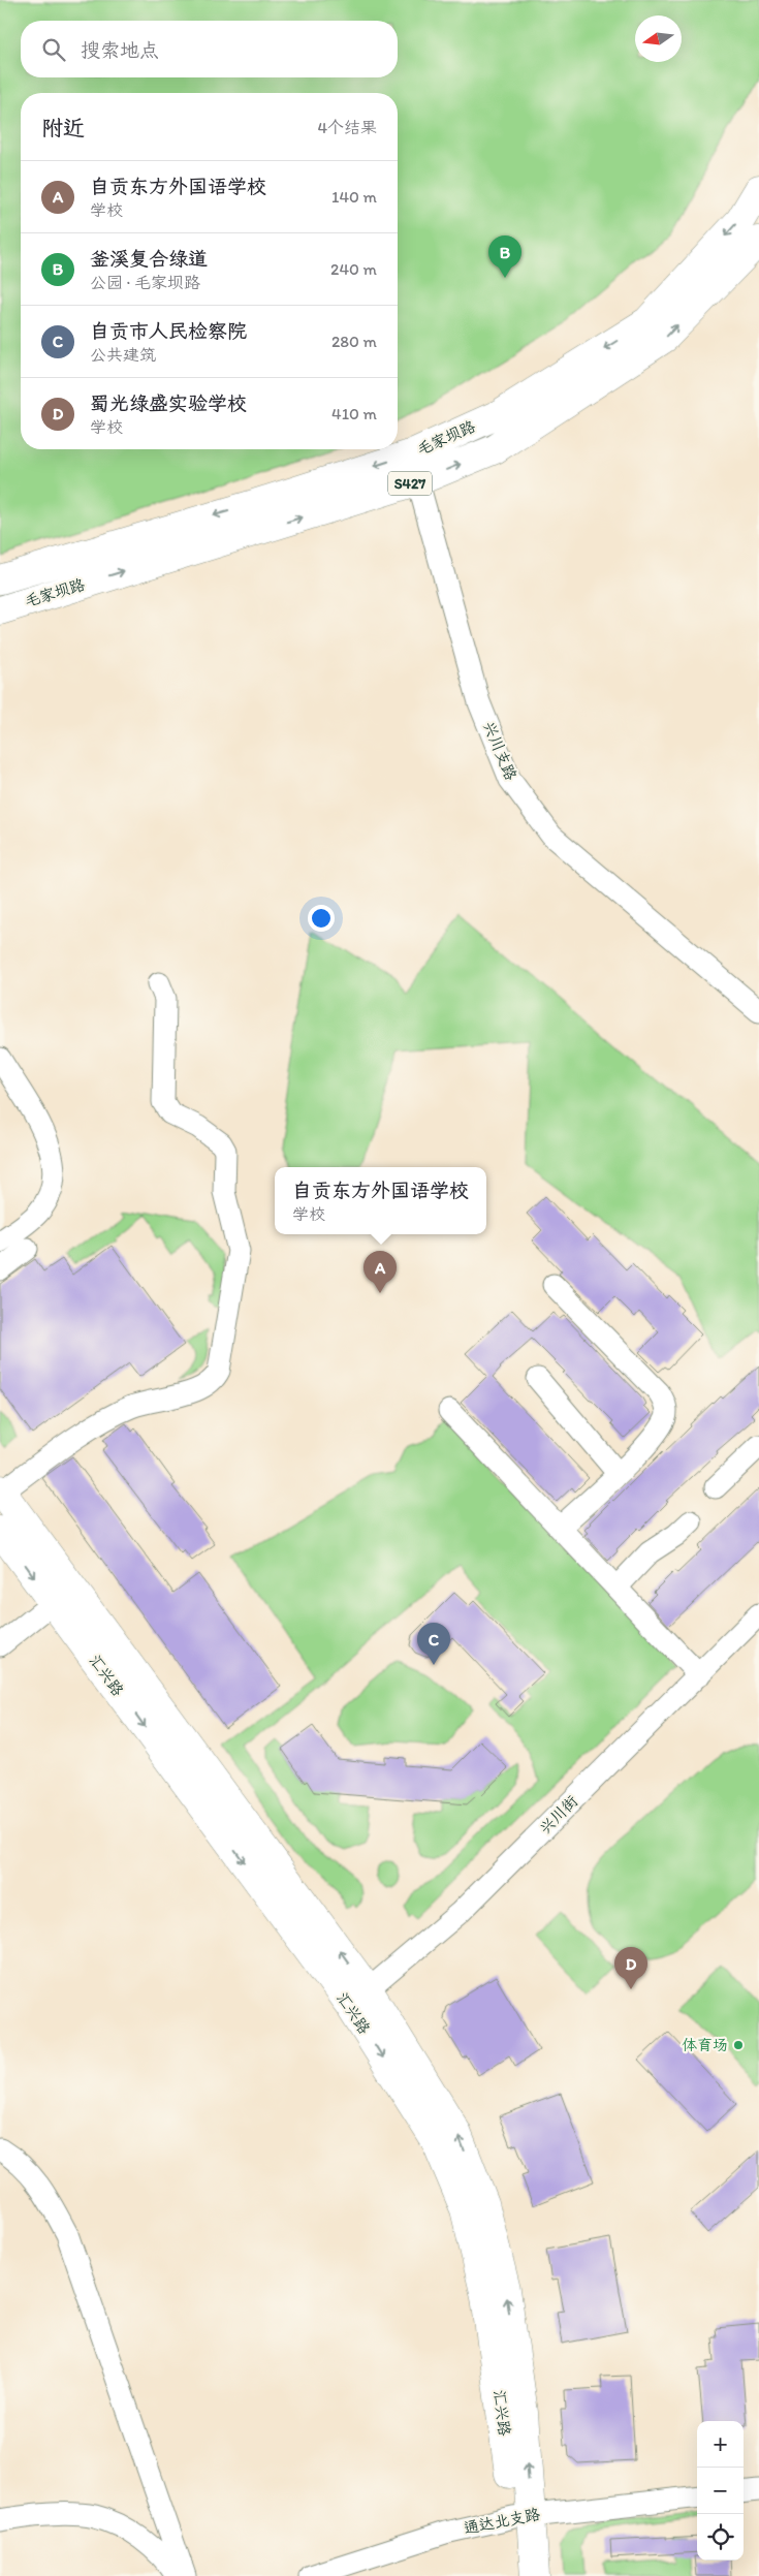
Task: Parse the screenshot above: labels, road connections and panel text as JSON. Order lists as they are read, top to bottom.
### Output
{
  "streets": {
    "main road": ["毛家坝路", "S427", "汇兴路"],
    "street": ["兴川支路", "兴川街", "通达北支路"]
  },
  "crossings": [
    ["毛家坝路", "兴川支路"],
    ["汇兴路", "兴川街"],
    ["汇兴路", "通达北支路"]
  ],
  "places": ["体育场"],
  "north": "left",
  "page": {
    "search": "搜索地点",
    "heading": ["附近", "4个结果"],
    "list": [
      {
        "mark": "A",
        "name": "自贡东方外国语学校",
        "note": "学校",
        "value": "140 m"
      },
      {
        "mark": "B",
        "name": "釜溪复合绿道",
        "note": "公园 · 毛家坝路",
        "value": "240 m"
      },
      {
        "mark": "C",
        "name": "自贡市人民检察院",
        "note": "公共建筑",
        "value": "280 m"
      },
      {
        "mark": "D",
        "name": "蜀光绿盛实验学校",
        "note": "学校",
        "value": "410 m"
      }
    ],
    "pins": [
      "B",
      "A",
      "C",
      "D"
    ],
    "popup": ["自贡东方外国语学校", "学校"],
    "map_buttons": ["+", "−"]
  }
}
